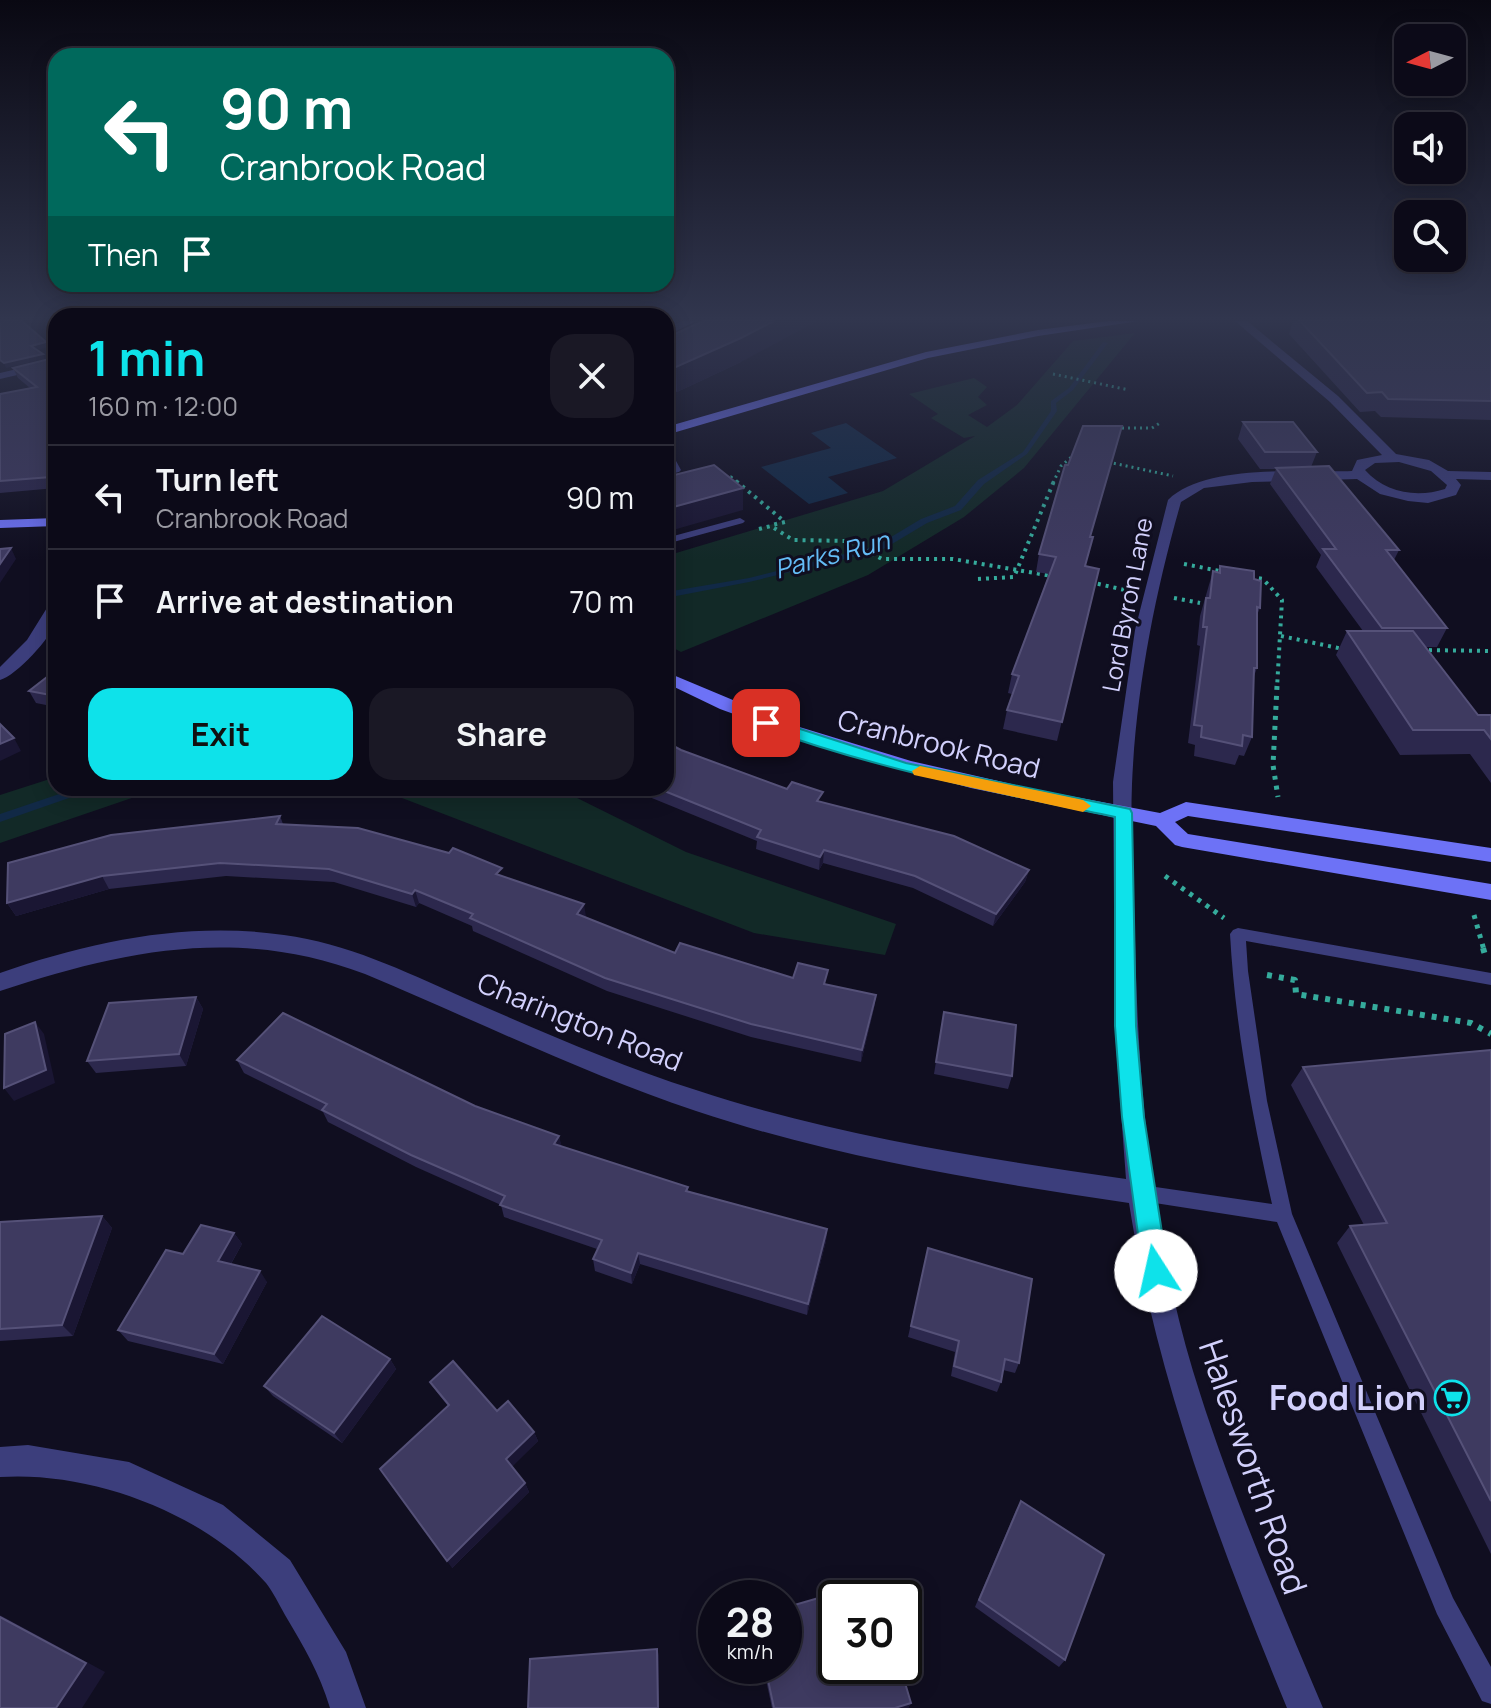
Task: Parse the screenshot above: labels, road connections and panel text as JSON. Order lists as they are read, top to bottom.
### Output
{
  "streets": {
    "street": [
      "Lord Byron Lane",
      "Cranbrook Road",
      "Charington Road",
      "Halesworth Road"
    ]
  },
  "crossings": [
    ["Lord Byron Lane", "Cranbrook Road"],
    ["Lord Byron Lane", "Halesworth Road"],
    ["Cranbrook Road", "Halesworth Road"],
    ["Charington Road", "Halesworth Road"]
  ],
  "water": ["Parks Run"],
  "places": {
    "supermarket": ["Food Lion"]
  },
  "north": "left",
  "page": {
    "turn": ["90 m", "Cranbrook Road"],
    "then": "Then",
    "heading": ["1 min", "160 m · 12:00"],
    "list": [
      {
        "name": "Turn left",
        "note": "Cranbrook Road",
        "value": "90 m"
      },
      {
        "name": "Arrive at destination",
        "value": "70 m"
      }
    ],
    "buttons": ["Exit", "Share"],
    "speed": "28 km/h",
    "limit": "30"
  }
}
